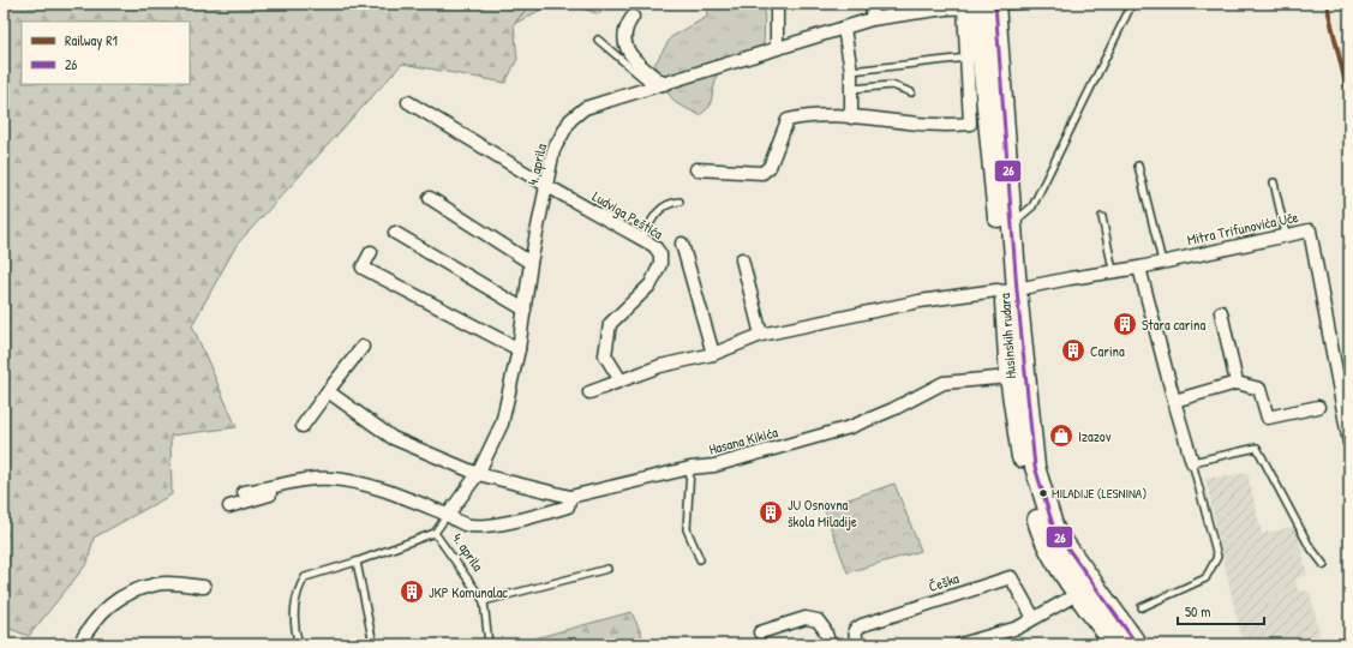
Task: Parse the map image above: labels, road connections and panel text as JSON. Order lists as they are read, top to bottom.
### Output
{
  "streets": {
    "main road": ["Husinskih rudara"],
    "street": [
      "4. aprila",
      "Ludviga Peštića",
      "Mitra Trifunovića Uče",
      "Hasana Kikića",
      "Češka"
    ]
  },
  "crossings": [
    ["4. aprila", "Ludviga Peštića"],
    ["4. aprila", "Husinskih rudara"],
    ["4. aprila", "Hasana Kikića"],
    ["Mitra Trifunovića Uče", "Husinskih rudara"],
    ["Husinskih rudara", "Hasana Kikića"]
  ],
  "places": {
    "building": [
      "Stara carina",
      "Carina",
      "JU Osnovna škola Miladije",
      "JKP Komunalac"
    ],
    "shop": ["Izazov"],
    "other": ["MILADIJE (LESNINA)"]
  },
  "lines": ["rail line R1", "transit line 26"],
  "legend": ["Railway R1", "26"],
  "scale_bar": "50 m"
}
